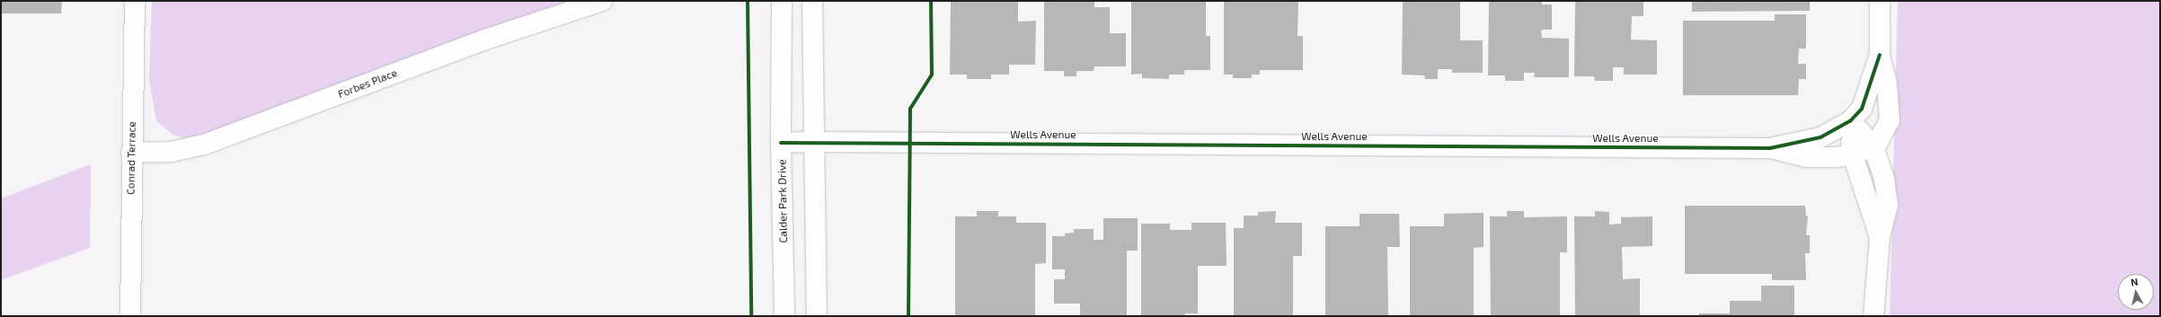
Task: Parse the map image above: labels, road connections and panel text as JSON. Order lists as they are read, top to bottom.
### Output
{
  "streets": {
    "street": [
      "Forbes Place",
      "Wells Avenue",
      "Conrad Terrace",
      "Calder Park Drive"
    ]
  },
  "crossings": [
    ["Forbes Place", "Conrad Terrace"],
    ["Wells Avenue", "Calder Park Drive"]
  ],
  "north": "top"
}
